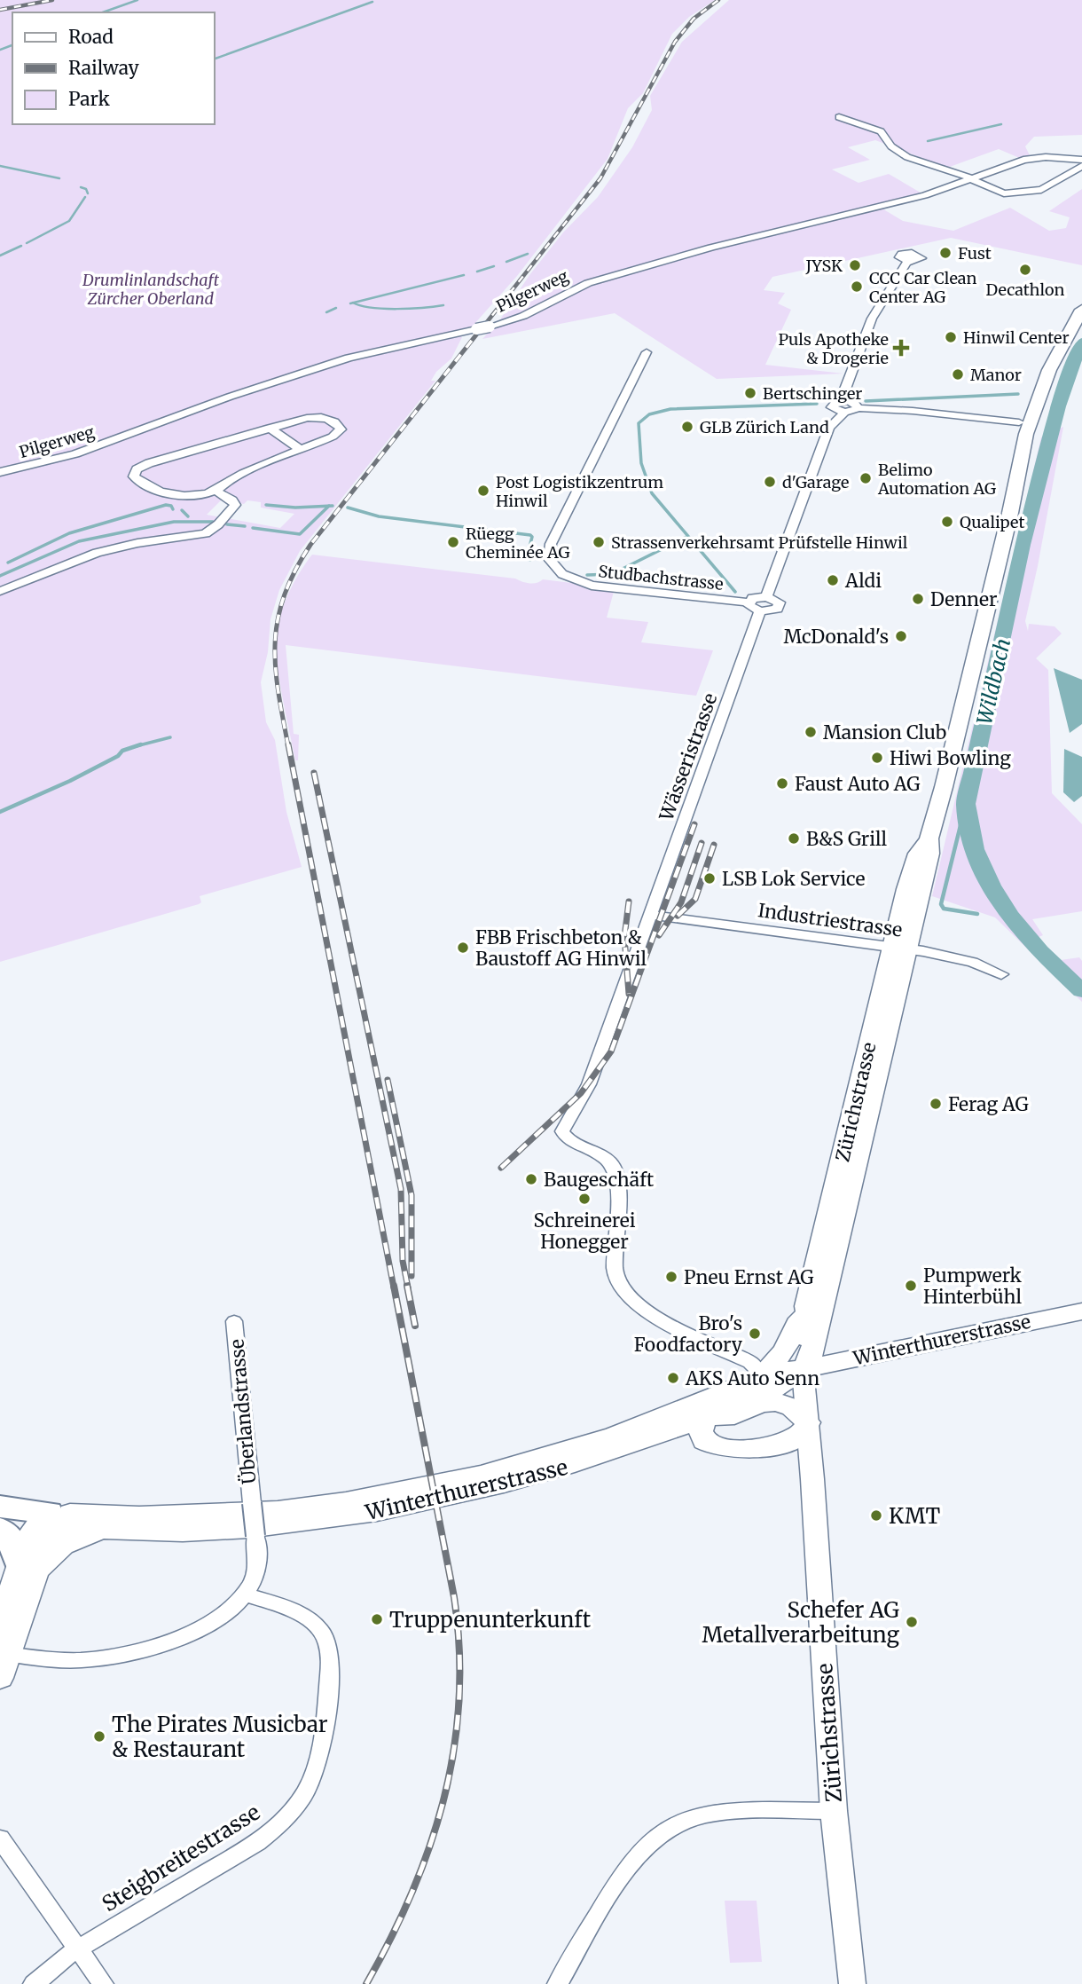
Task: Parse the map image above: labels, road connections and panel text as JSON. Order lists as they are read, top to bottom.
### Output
{
  "streets": {
    "main road": ["Zürichstrasse", "Winterthurerstrasse"],
    "street": [
      "Pilgerweg",
      "Studbachstrasse",
      "Wässeristrasse",
      "Industriestrasse",
      "Überlandstrasse",
      "Steigbreitestrasse"
    ]
  },
  "crossings": [
    ["Wässeristrasse", "Industriestrasse"],
    ["Wässeristrasse", "Winterthurerstrasse"],
    ["Industriestrasse", "Zürichstrasse"],
    ["Zürichstrasse", "Winterthurerstrasse"],
    ["Überlandstrasse", "Steigbreitestrasse"]
  ],
  "water": ["Wildbach"],
  "parks": ["Drumlinlandschaft Zürcher Oberland"],
  "places": {
    "other": [
      "Fust",
      "JYSK",
      "Decathlon",
      "CCC Car Clean Center AG",
      "Hinwil Center",
      "Manor",
      "Bertschinger",
      "GLB Zürich Land",
      "Belimo Automation AG",
      "d'Garage",
      "Post Logistikzentrum Hinwil",
      "Qualipet",
      "Rüegg Cheminée AG",
      "Strassenverkehrsamt Prüfstelle Hinwil",
      "Aldi",
      "Denner",
      "McDonald's",
      "Mansion Club",
      "Hiwi Bowling",
      "Faust Auto AG",
      "B&S Grill",
      "LSB Lok Service",
      "FBB Frischbeton & Baustoff AG Hinwil",
      "Ferag AG",
      "Baugeschäft",
      "Schreinerei Honegger",
      "Pneu Ernst AG",
      "Pumpwerk Hinterbühl",
      "Bro's Foodfactory",
      "AKS Auto Senn",
      "KMT",
      "Truppenunterkunft",
      "Schefer AG Metallverarbeitung",
      "The Pirates Musicbar & Restaurant"
    ],
    "health": ["Puls Apotheke & Drogerie"]
  },
  "legend": ["Road", "Railway", "Park"]
}
